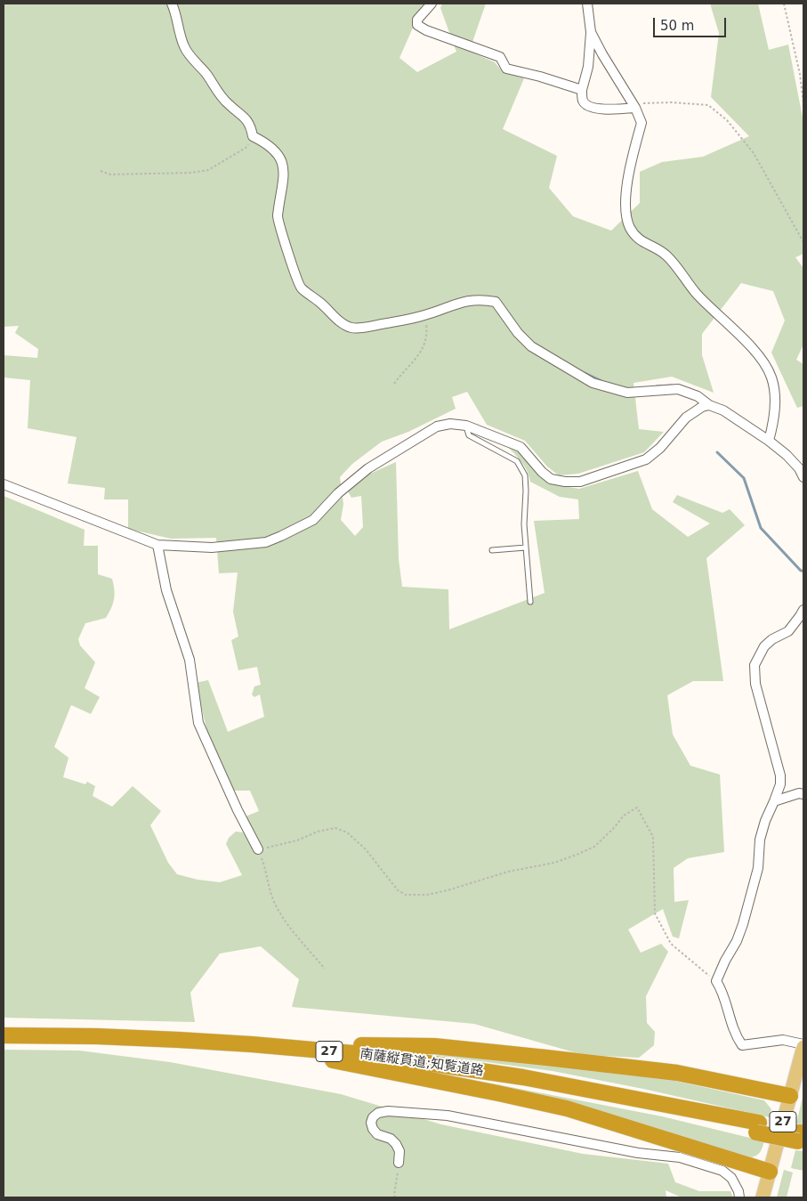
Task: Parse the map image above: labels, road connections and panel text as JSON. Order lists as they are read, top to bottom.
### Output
{
  "streets": {
    "highway": ["27", "南薩縦貫道;知覧道路"]
  },
  "scale_bar": "50 m"
}
